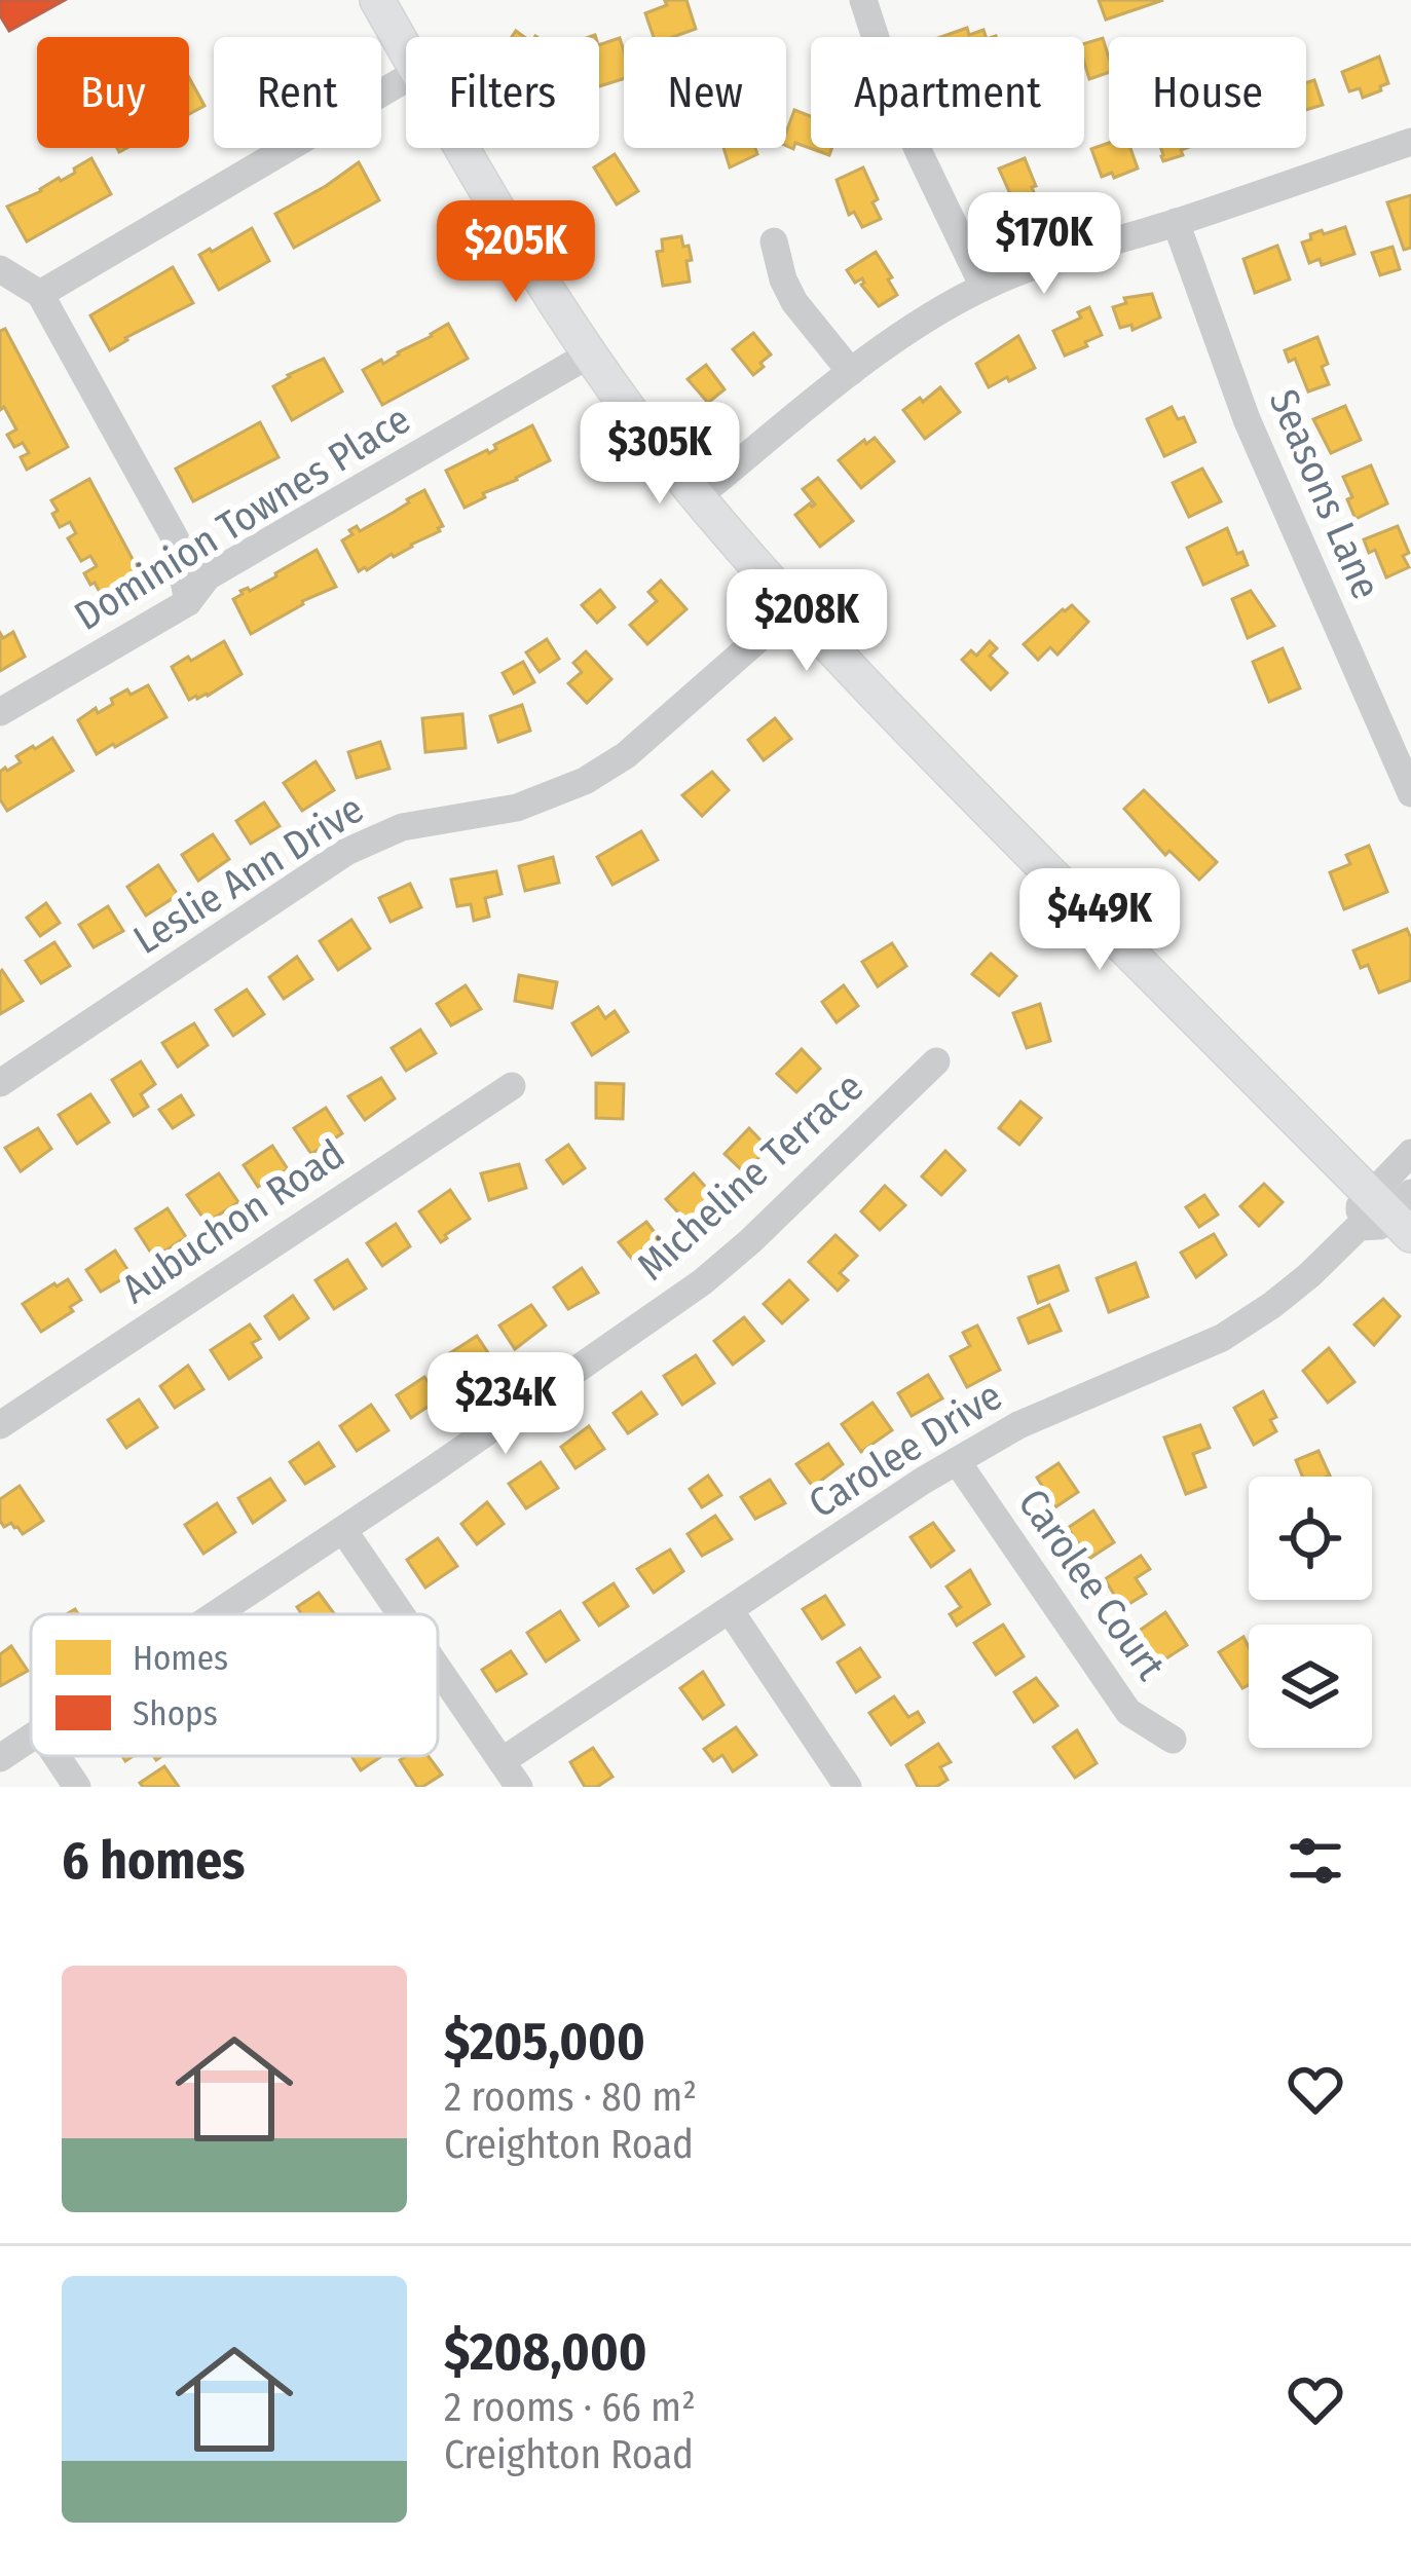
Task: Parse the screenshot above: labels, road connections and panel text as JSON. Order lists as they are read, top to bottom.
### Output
{
  "streets": {
    "street": [
      "Seasons Lane",
      "Dominion Townes Place",
      "Leslie Ann Drive",
      "Micheline Terrace",
      "Aubuchon Road",
      "Carolee Drive",
      "Carolee Court"
    ]
  },
  "crossings": [
    ["Carolee Drive", "Carolee Court"]
  ],
  "legend": ["Homes", "Shops"],
  "page": {
    "chip": [
      "Buy",
      "Rent",
      "Filters",
      "New",
      "Apartment",
      "House"
    ],
    "price": [
      "$170K",
      "$205K",
      "$305K",
      "$208K",
      "$449K",
      "$234K"
    ],
    "heading": "6 homes",
    "list": [
      {
        "name": "$205,000",
        "note": "2 rooms · 80 m² · Creighton Road"
      },
      {
        "name": "$208,000",
        "note": "2 rooms · 66 m² · Creighton Road"
      }
    ]
  }
}
